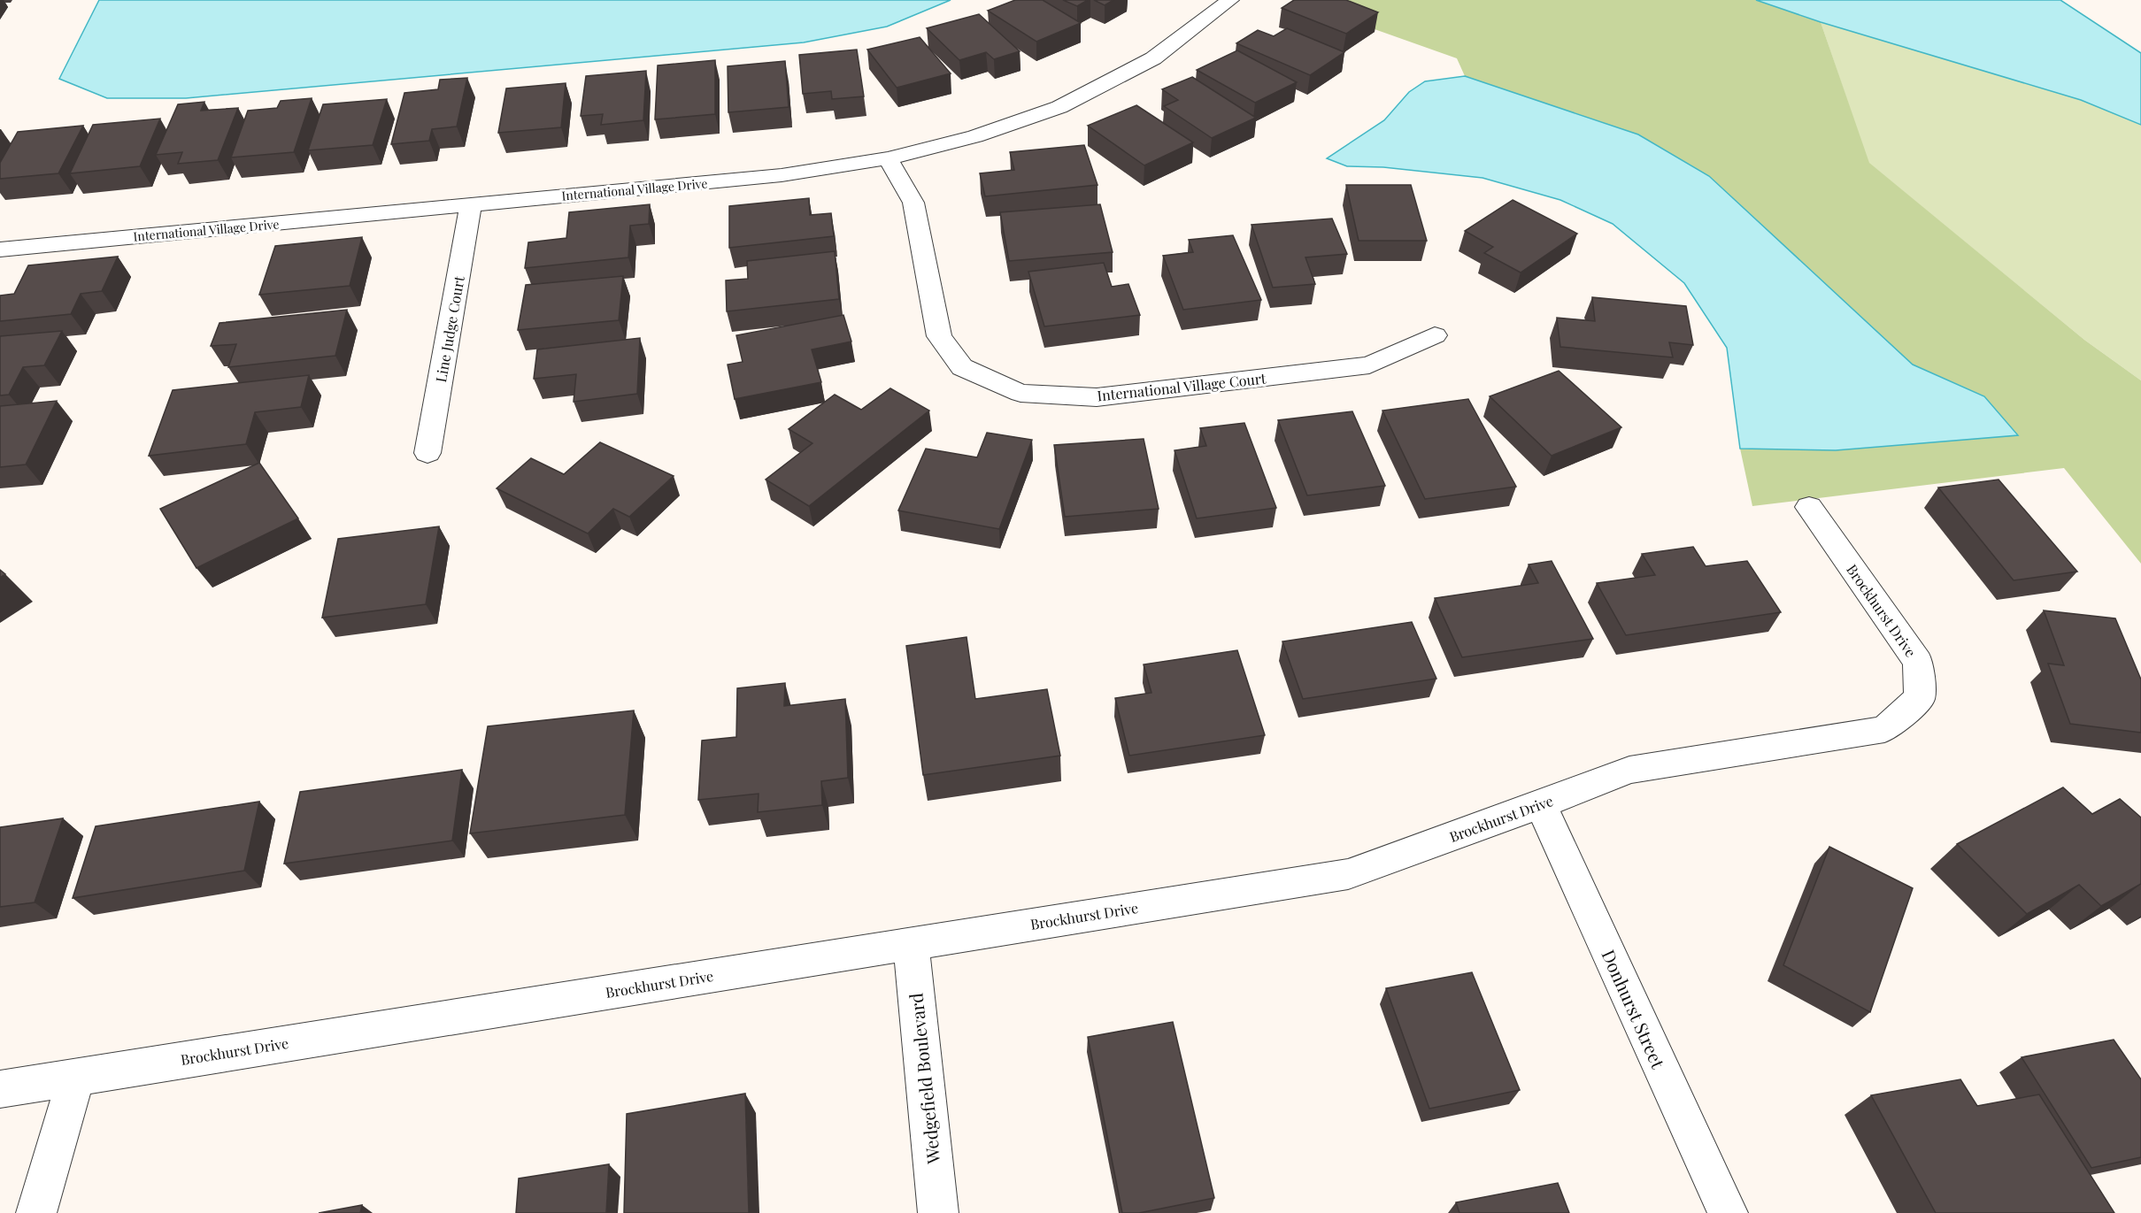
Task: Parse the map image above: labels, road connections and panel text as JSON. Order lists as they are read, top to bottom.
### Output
{
  "streets": {
    "street": [
      "International Village Drive",
      "Line Judge Court",
      "International Village Court",
      "Brockhurst Drive",
      "Donhurst Street",
      "Wedgefield Boulevard"
    ]
  },
  "crossings": [
    ["International Village Drive", "Line Judge Court"],
    ["International Village Drive", "International Village Court"],
    ["Brockhurst Drive", "Donhurst Street"],
    ["Brockhurst Drive", "Wedgefield Boulevard"]
  ]
}
